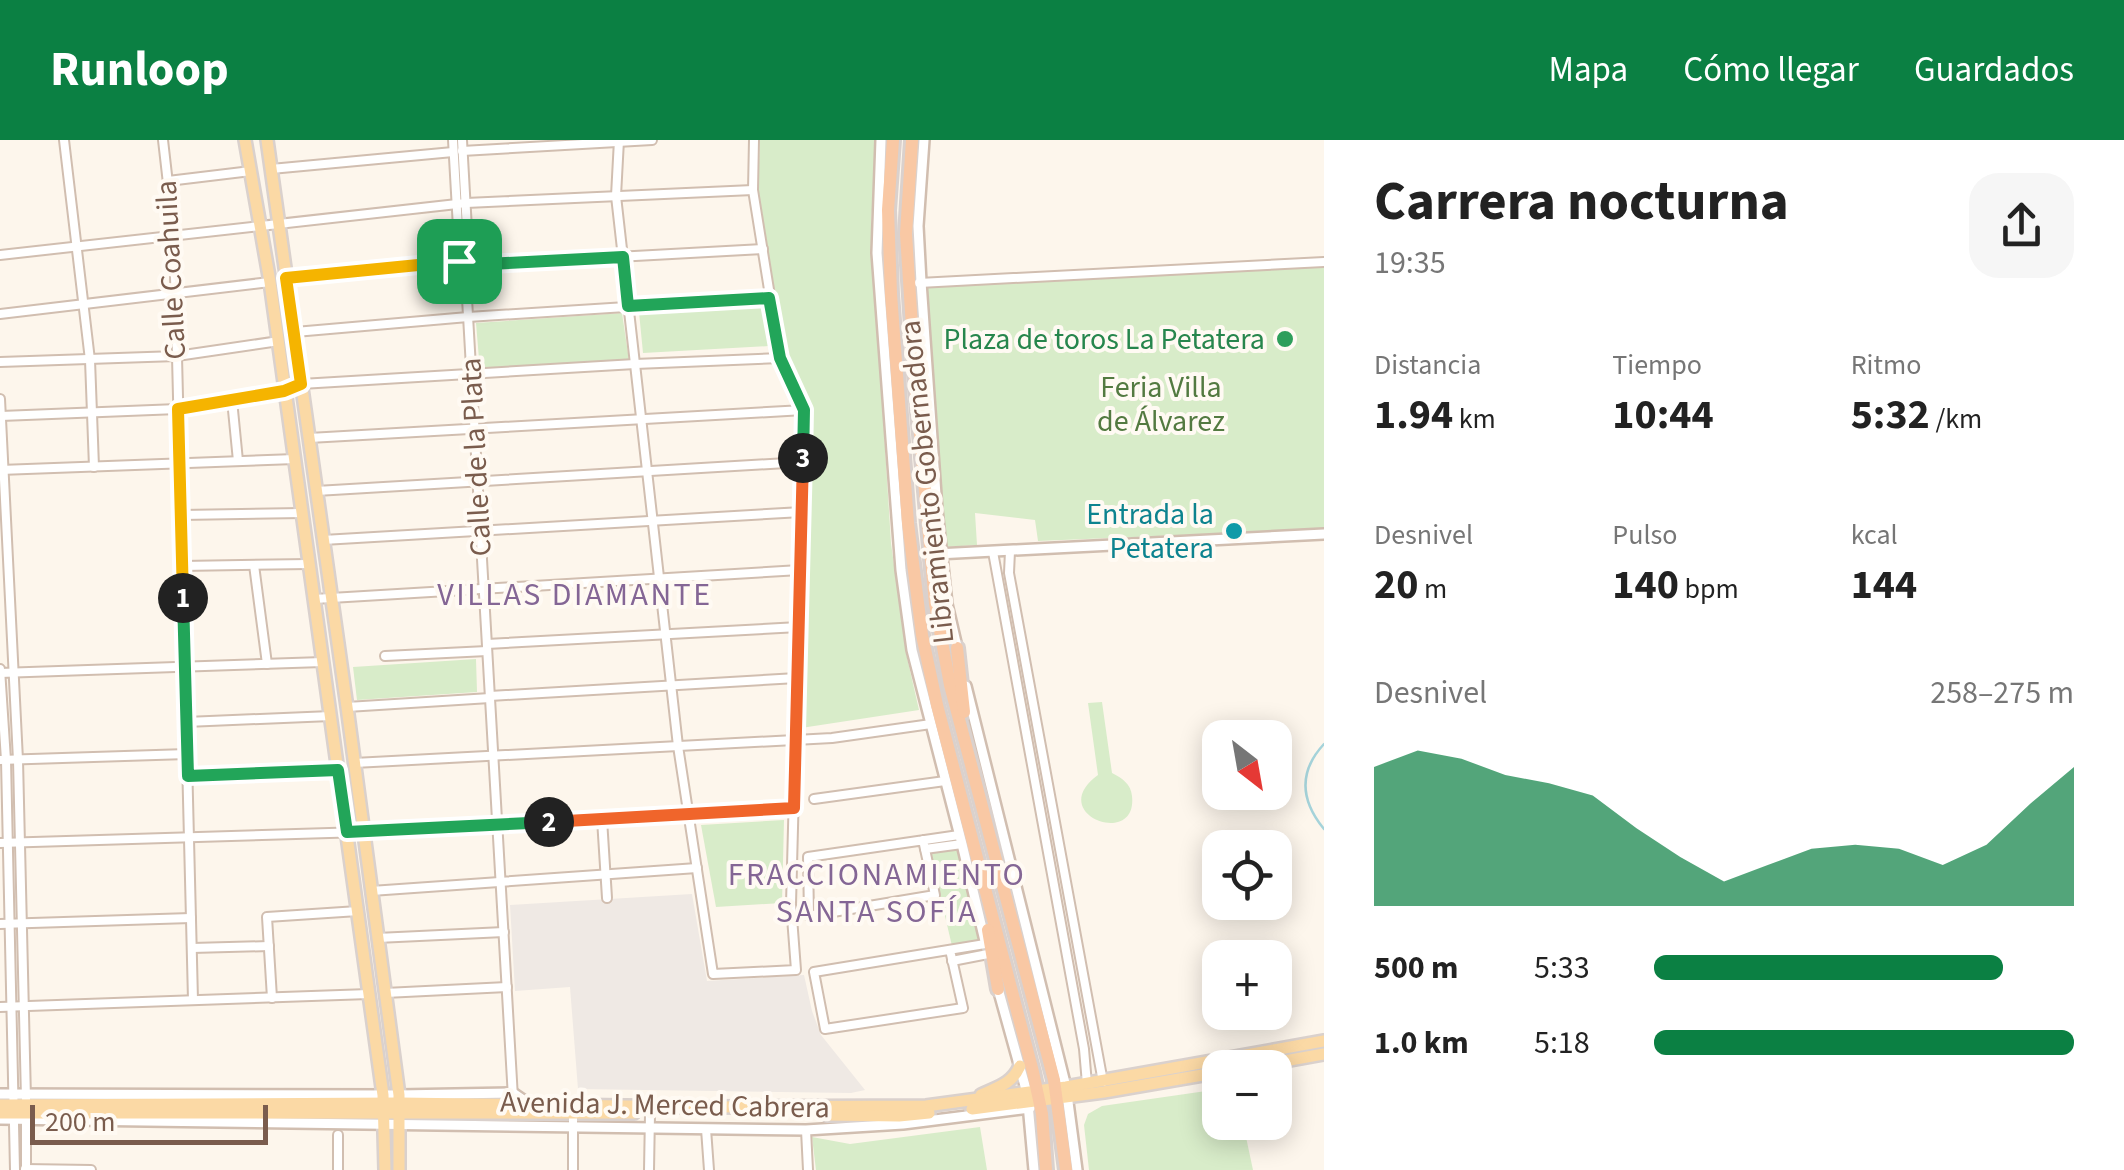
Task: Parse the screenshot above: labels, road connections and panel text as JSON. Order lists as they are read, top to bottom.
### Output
{
  "streets": {
    "highway": ["Libramiento Gobernadora"],
    "main road": ["Avenida J. Merced Cabrera"],
    "street": ["Calle Coahuila", "Calle de la Plata"]
  },
  "crossings": [
    ["Calle de la Plata", "Avenida J. Merced Cabrera"],
    ["Libramiento Gobernadora", "Avenida J. Merced Cabrera"]
  ],
  "districts": ["VILLAS DIAMANTE", "FRACCIONAMIENTO SANTA SOFÍA"],
  "parks": ["Feria Villa de Álvarez"],
  "places": ["Plaza de toros La Petatera", "Entrada la Petatera"],
  "scale_bar": "200 m",
  "north": "bottom right",
  "page": {
    "header": "Runloop",
    "nav": ["Mapa", "Cómo llegar", "Guardados"],
    "heading": ["Carrera nocturna", "19:35"],
    "stats": [
      ["Distancia", "1.94 km"],
      ["Tiempo", "10:44"],
      ["Ritmo", "5:32 /km"],
      ["Desnivel", "20 m"],
      ["Pulso", "140 bpm"],
      ["kcal", "144"]
    ],
    "pins": ["3", "1", "2"],
    "chart": ["Desnivel", "258–275 m"],
    "map_buttons": ["+", "−"],
    "list": [
      {
        "name": "500 m",
        "note": "5:33"
      },
      {
        "name": "1.0 km",
        "note": "5:18"
      }
    ],
    "scale": "200 m"
  }
}
